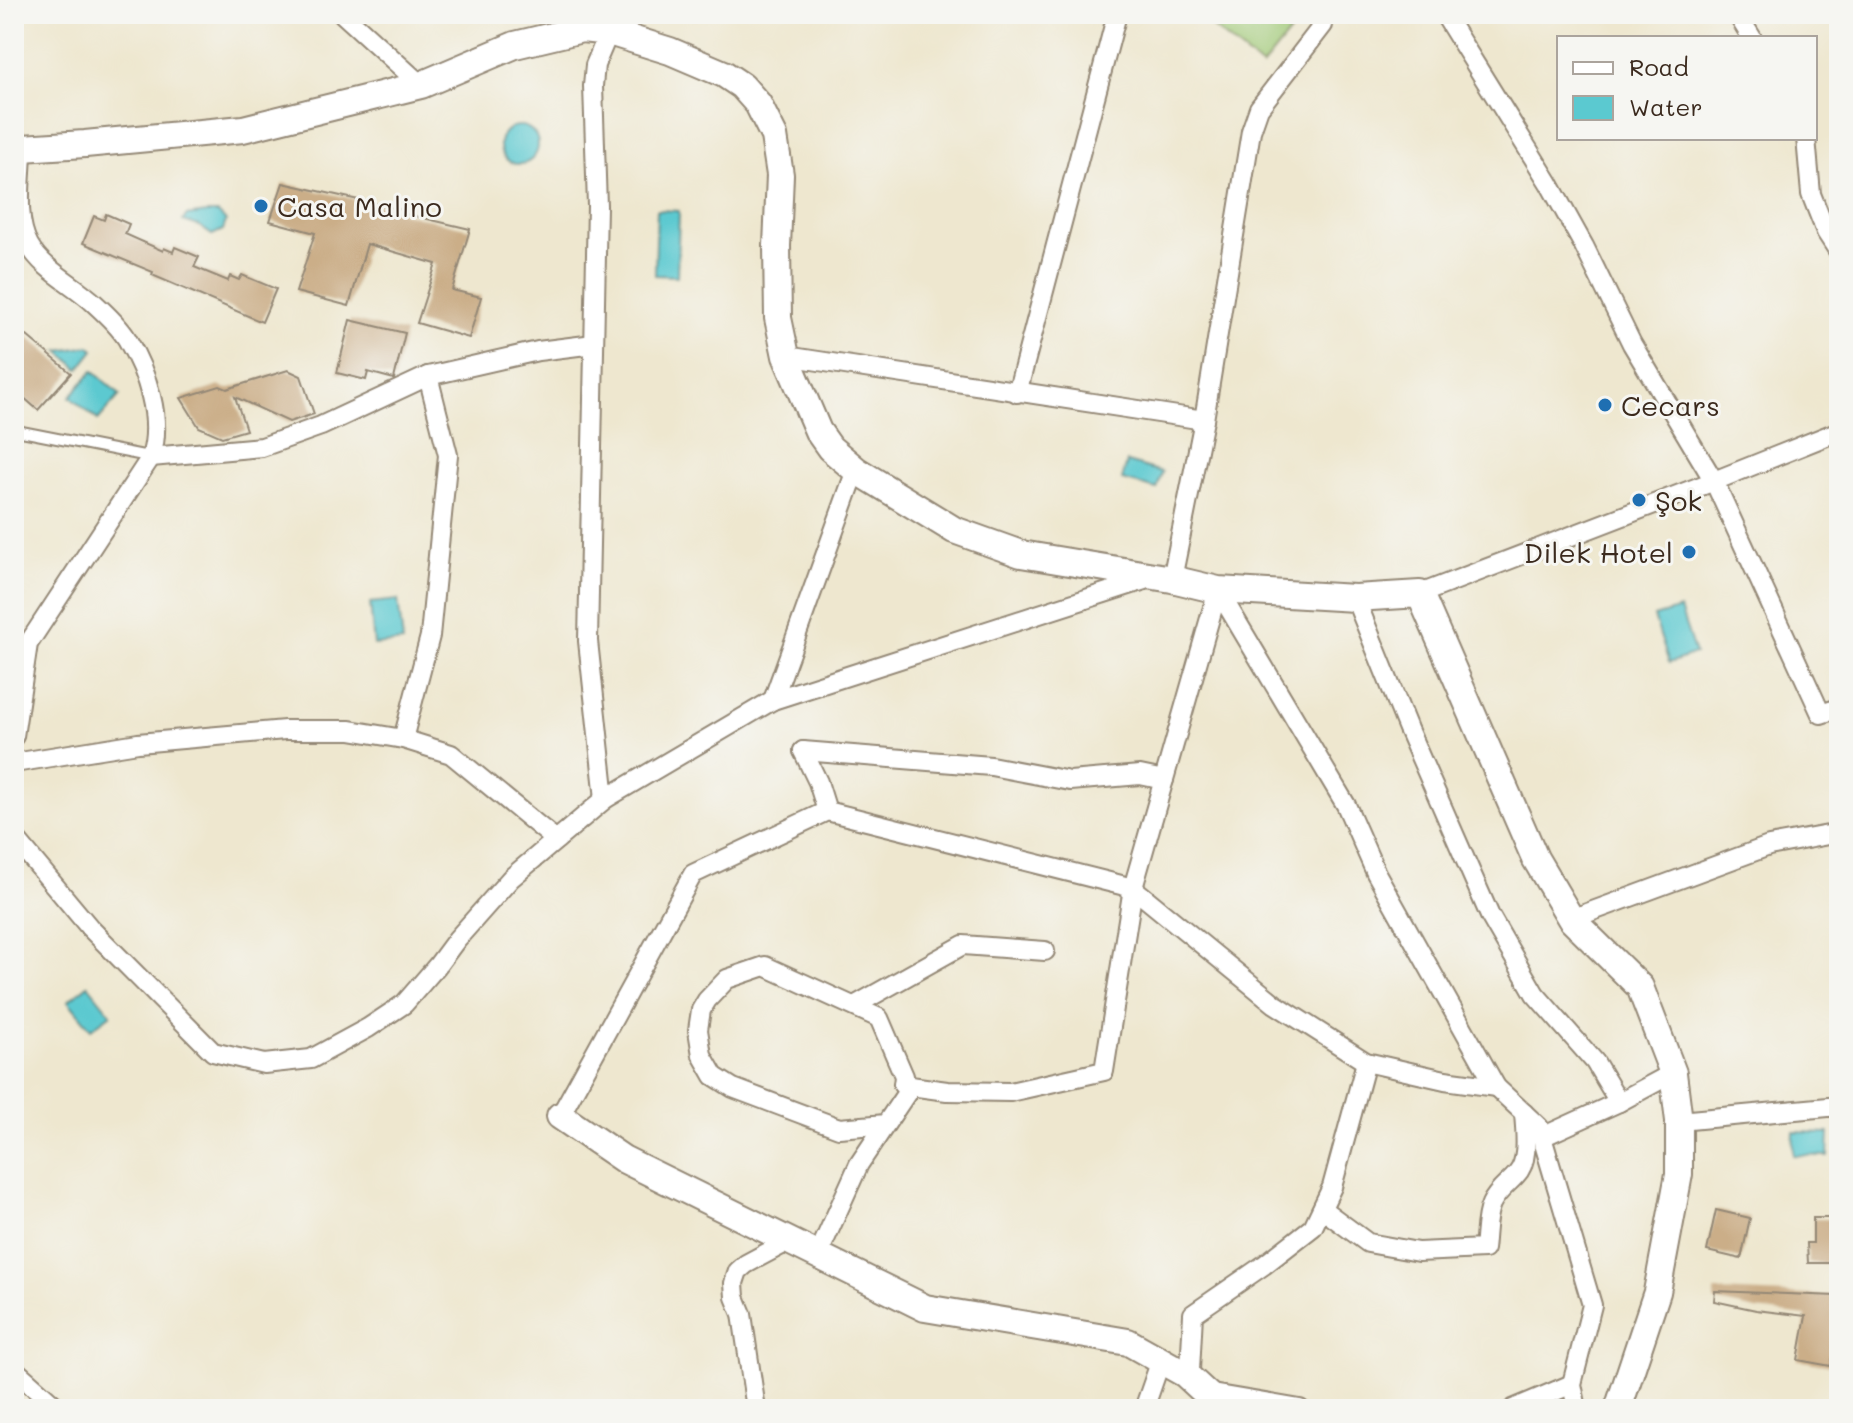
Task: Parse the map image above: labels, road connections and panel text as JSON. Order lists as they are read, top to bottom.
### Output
{
  "places": [
    "Casa Malino",
    "Cecars",
    "Şok",
    "Dilek Hotel"
  ],
  "legend": ["Road", "Water"]
}
